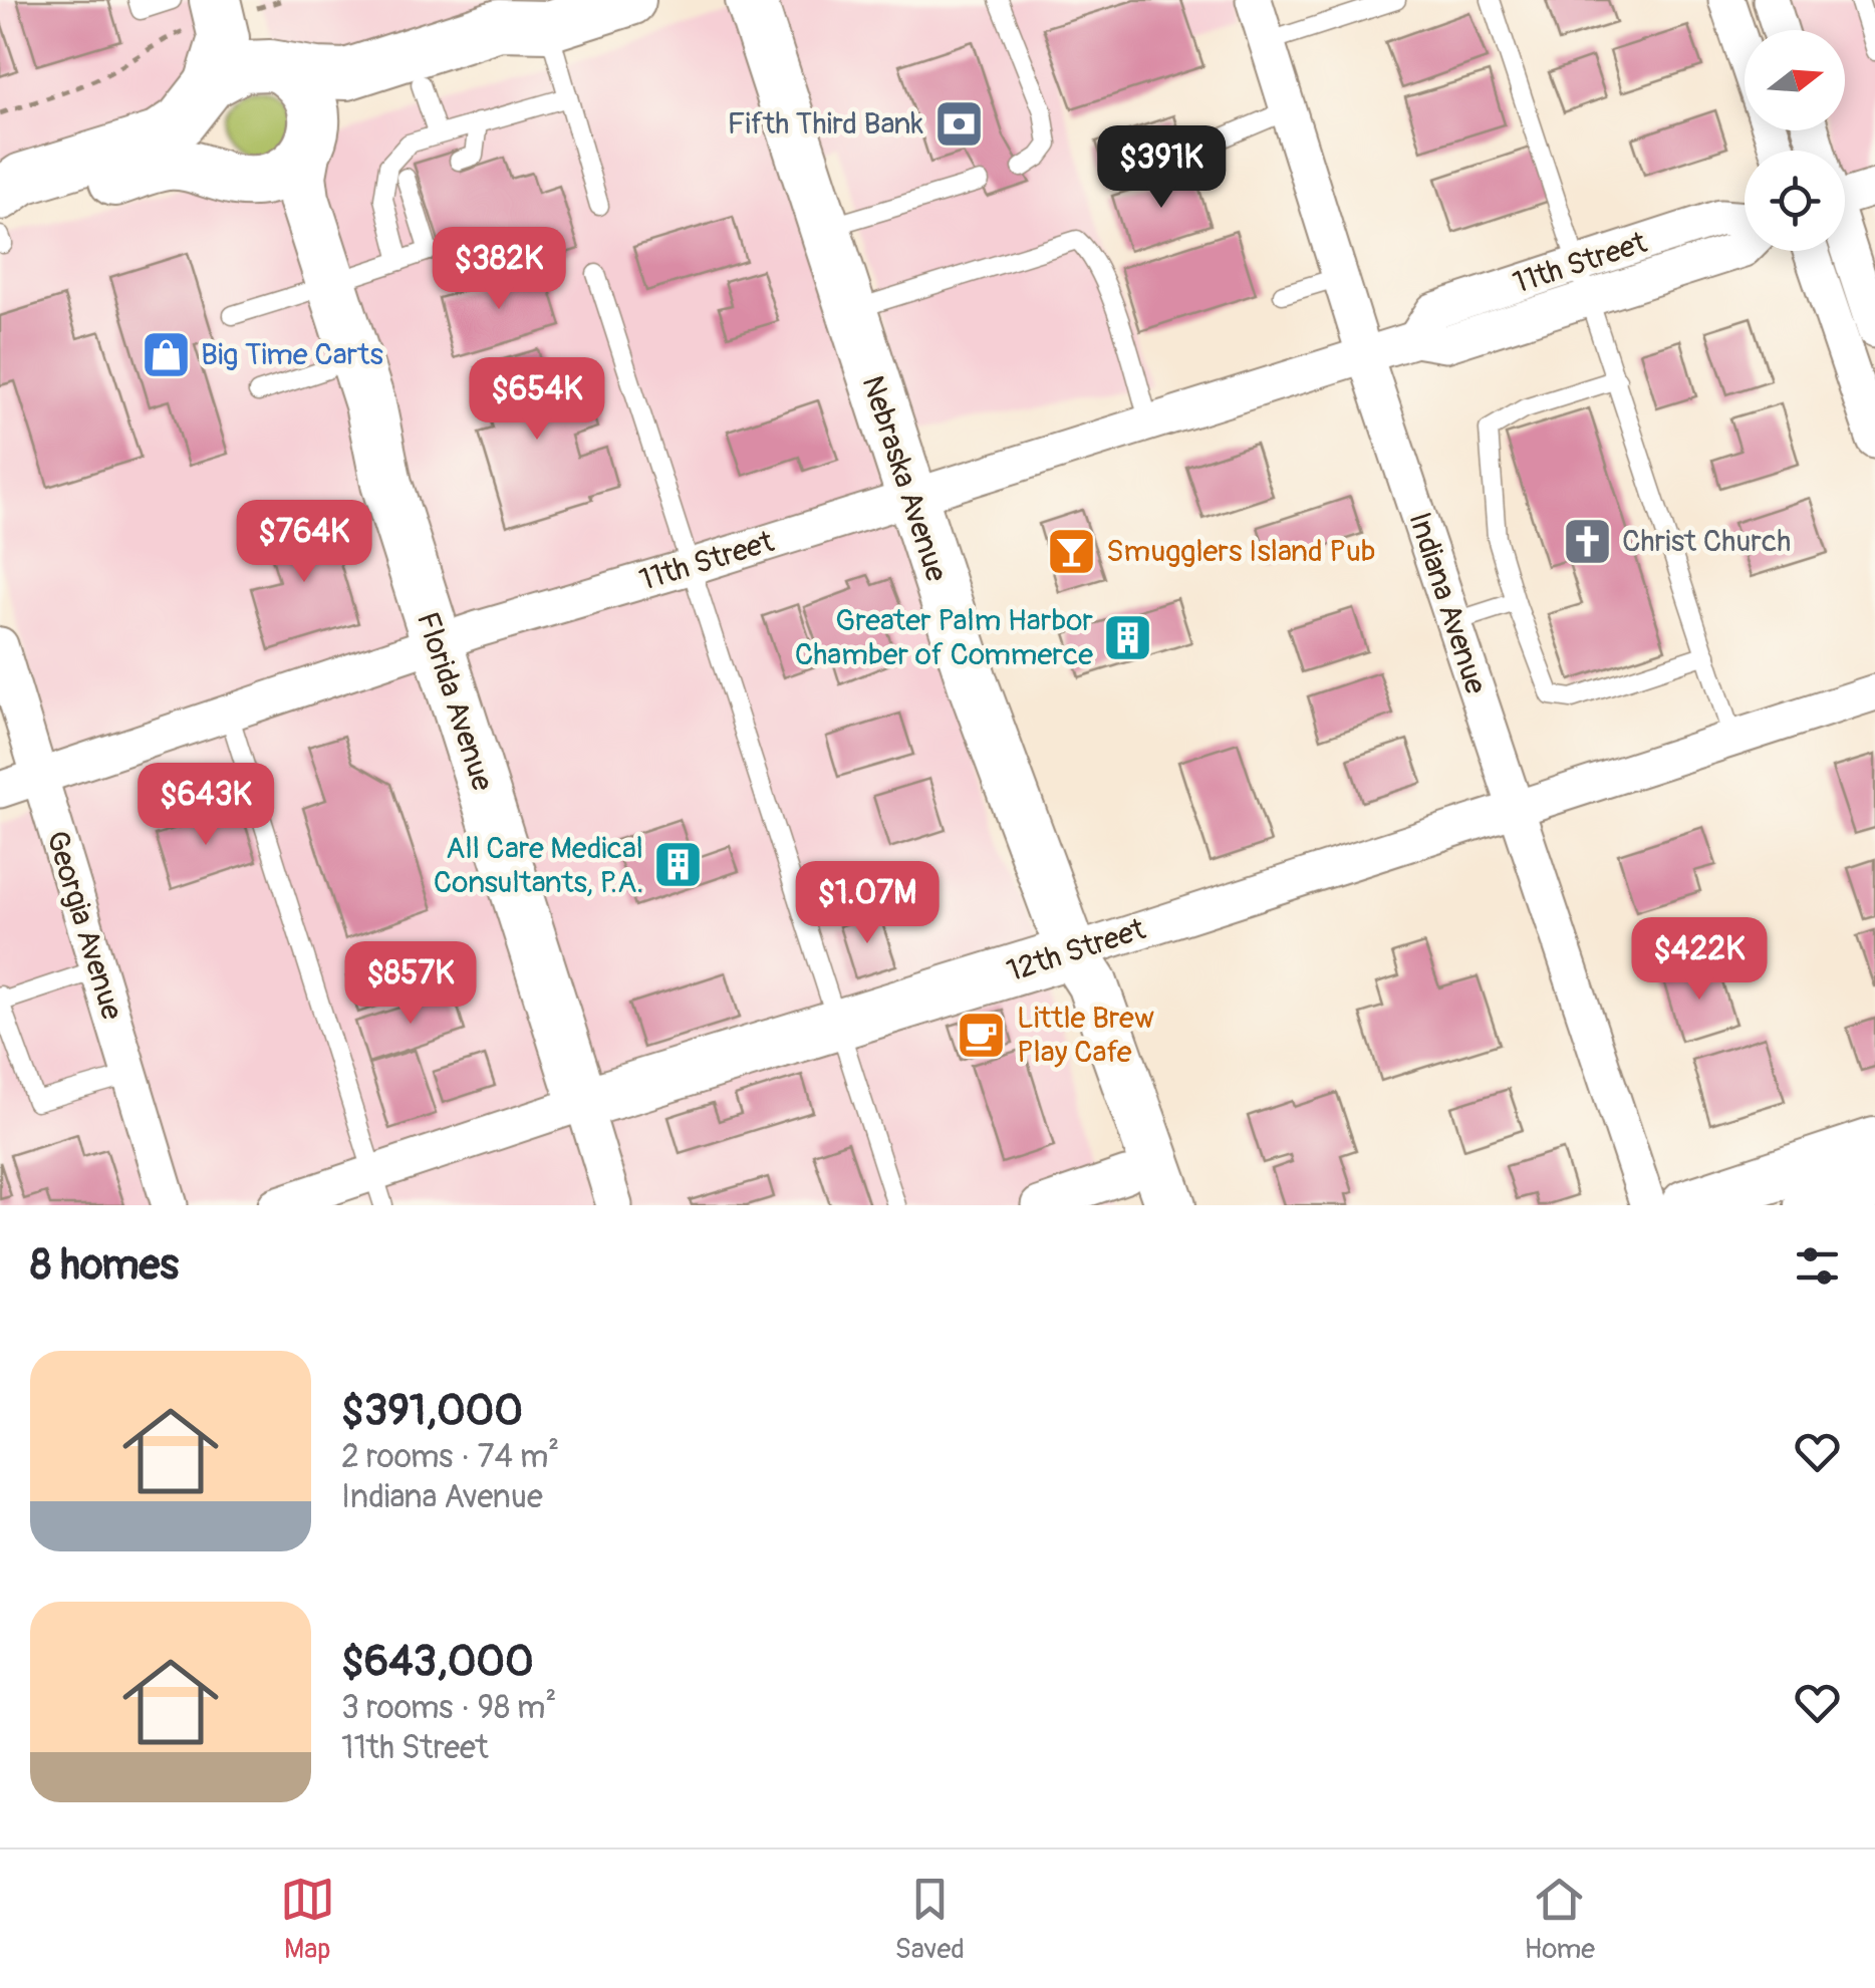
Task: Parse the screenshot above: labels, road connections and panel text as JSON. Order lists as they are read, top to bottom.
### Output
{
  "streets": {
    "main road": ["Nebraska Avenue", "Florida Avenue", "12th Street"],
    "street": ["11th Street", "Indiana Avenue", "Georgia Avenue"]
  },
  "crossings": [
    ["11th Street", "Nebraska Avenue"],
    ["11th Street", "Indiana Avenue"],
    ["11th Street", "Florida Avenue"],
    ["11th Street", "Georgia Avenue"],
    ["Nebraska Avenue", "12th Street"],
    ["Indiana Avenue", "12th Street"],
    ["Florida Avenue", "12th Street"]
  ],
  "places": {
    "bank": ["Fifth Third Bank"],
    "shop": ["Big Time Carts"],
    "church": ["Christ Church"],
    "bar": ["Smugglers Island Pub"],
    "building": ["Greater Palm Harbor Chamber of Commerce", "All Care Medical Consultants, P.A."],
    "cafe": ["Little Brew Play Cafe"]
  },
  "north": "right",
  "page": {
    "price": [
      "$391K",
      "$382K",
      "$654K",
      "$764K",
      "$643K",
      "$1.07M",
      "$422K",
      "$857K"
    ],
    "heading": "8 homes",
    "list": [
      {
        "name": "$391,000",
        "note": "2 rooms · 74 m² · Indiana Avenue"
      },
      {
        "name": "$643,000",
        "note": "3 rooms · 98 m² · 11th Street"
      }
    ],
    "tabs": ["Map", "Saved", "Home"]
  }
}
